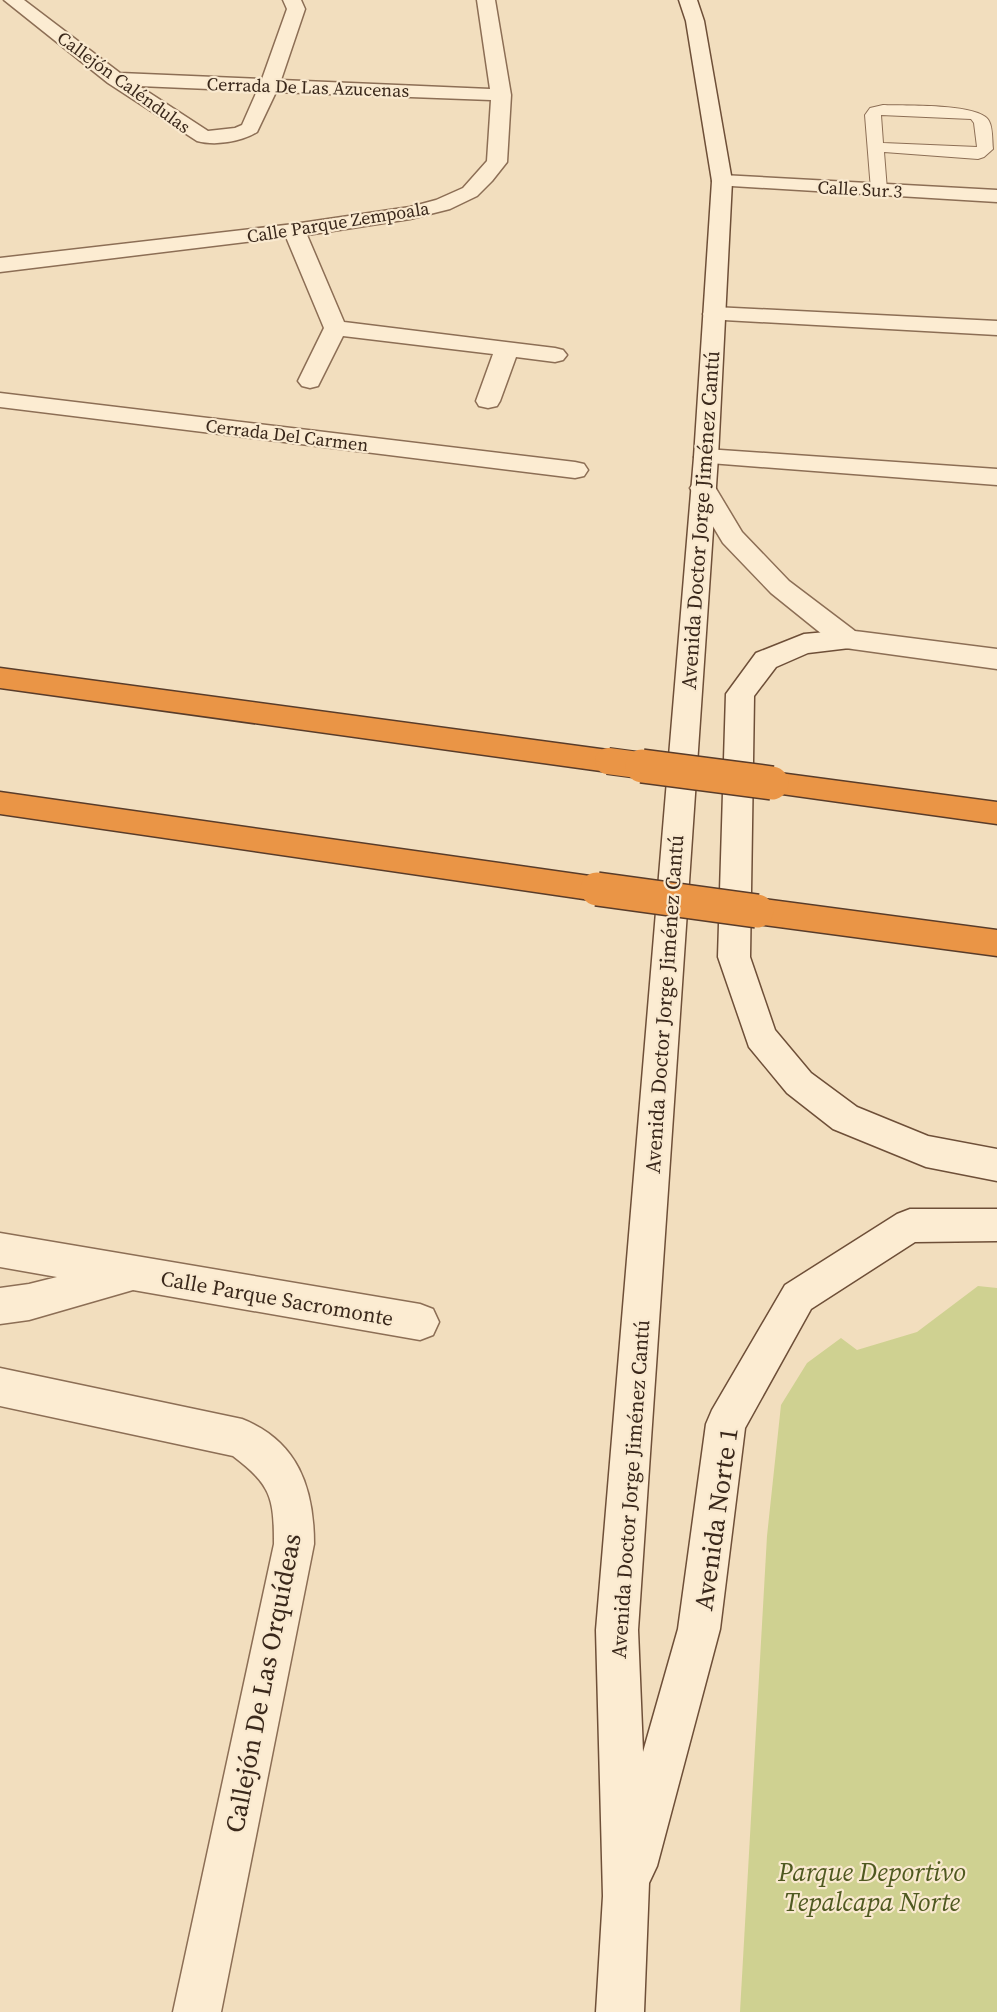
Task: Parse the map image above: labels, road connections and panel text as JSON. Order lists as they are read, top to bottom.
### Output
{
  "streets": {
    "street": [
      "Callejón Caléndulas",
      "Cerrada De Las Azucenas",
      "Calle Sur 3",
      "Calle Parque Zempoala",
      "Cerrada Del Carmen",
      "Avenida Doctor Jorge Jiménez Cantú",
      "Calle Parque Sacromonte",
      "Avenida Norte 1",
      "Callejón De Las Orquídeas"
    ]
  },
  "crossings": [
    ["Callejón Caléndulas", "Cerrada De Las Azucenas"],
    ["Cerrada De Las Azucenas", "Calle Parque Zempoala"],
    ["Calle Sur 3", "Avenida Doctor Jorge Jiménez Cantú"],
    ["Avenida Doctor Jorge Jiménez Cantú", "Avenida Norte 1"]
  ],
  "parks": ["Parque Deportivo Tepalcapa Norte"]
}
